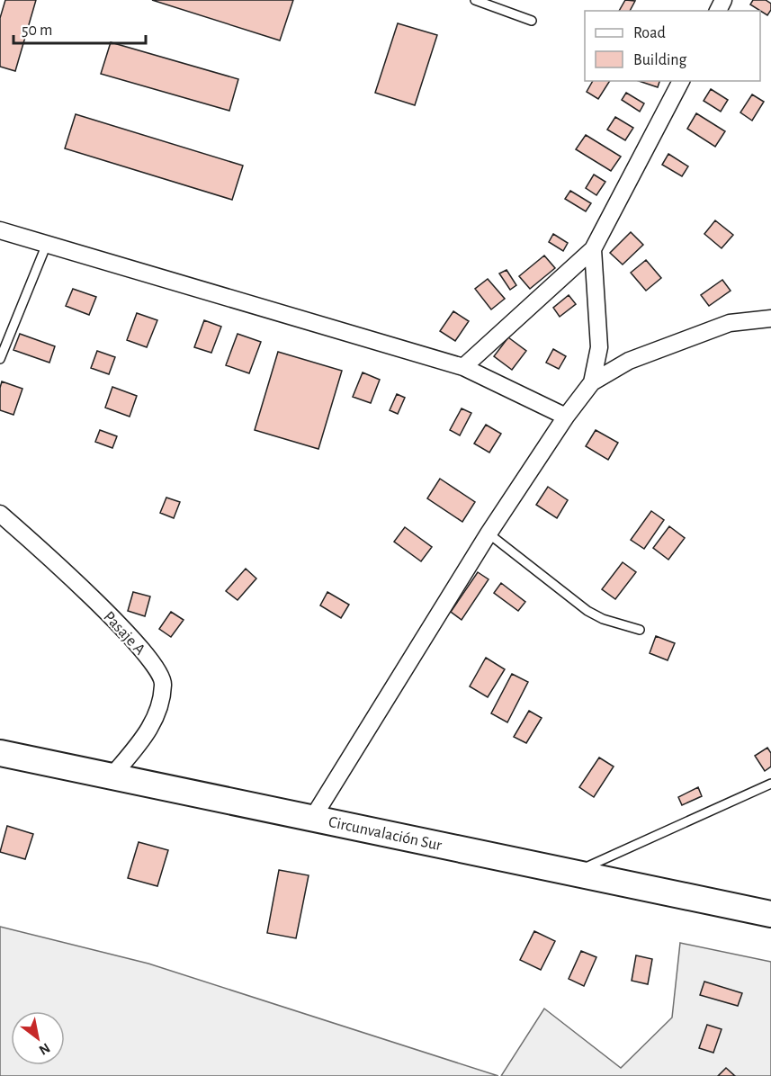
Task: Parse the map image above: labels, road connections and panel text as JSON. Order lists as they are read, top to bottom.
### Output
{
  "streets": {
    "main road": ["Circunvalación Sur"],
    "street": ["Pasaje A"]
  },
  "crossings": [
    ["Pasaje A", "Circunvalación Sur"]
  ],
  "legend": ["Road", "Building"],
  "scale_bar": "50 m",
  "north": "bottom right"
}
